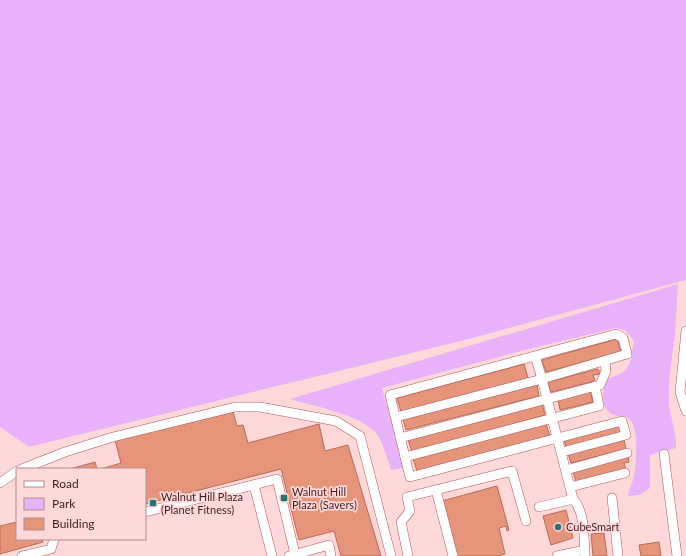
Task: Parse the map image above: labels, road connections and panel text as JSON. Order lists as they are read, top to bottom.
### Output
{
  "places": {
    "transit": ["Walnut Hill Plaza (Savers)", "Walnut Hill Plaza (Planet Fitness)"],
    "other": ["CubeSmart"]
  },
  "legend": ["Road", "Park", "Building"]
}
